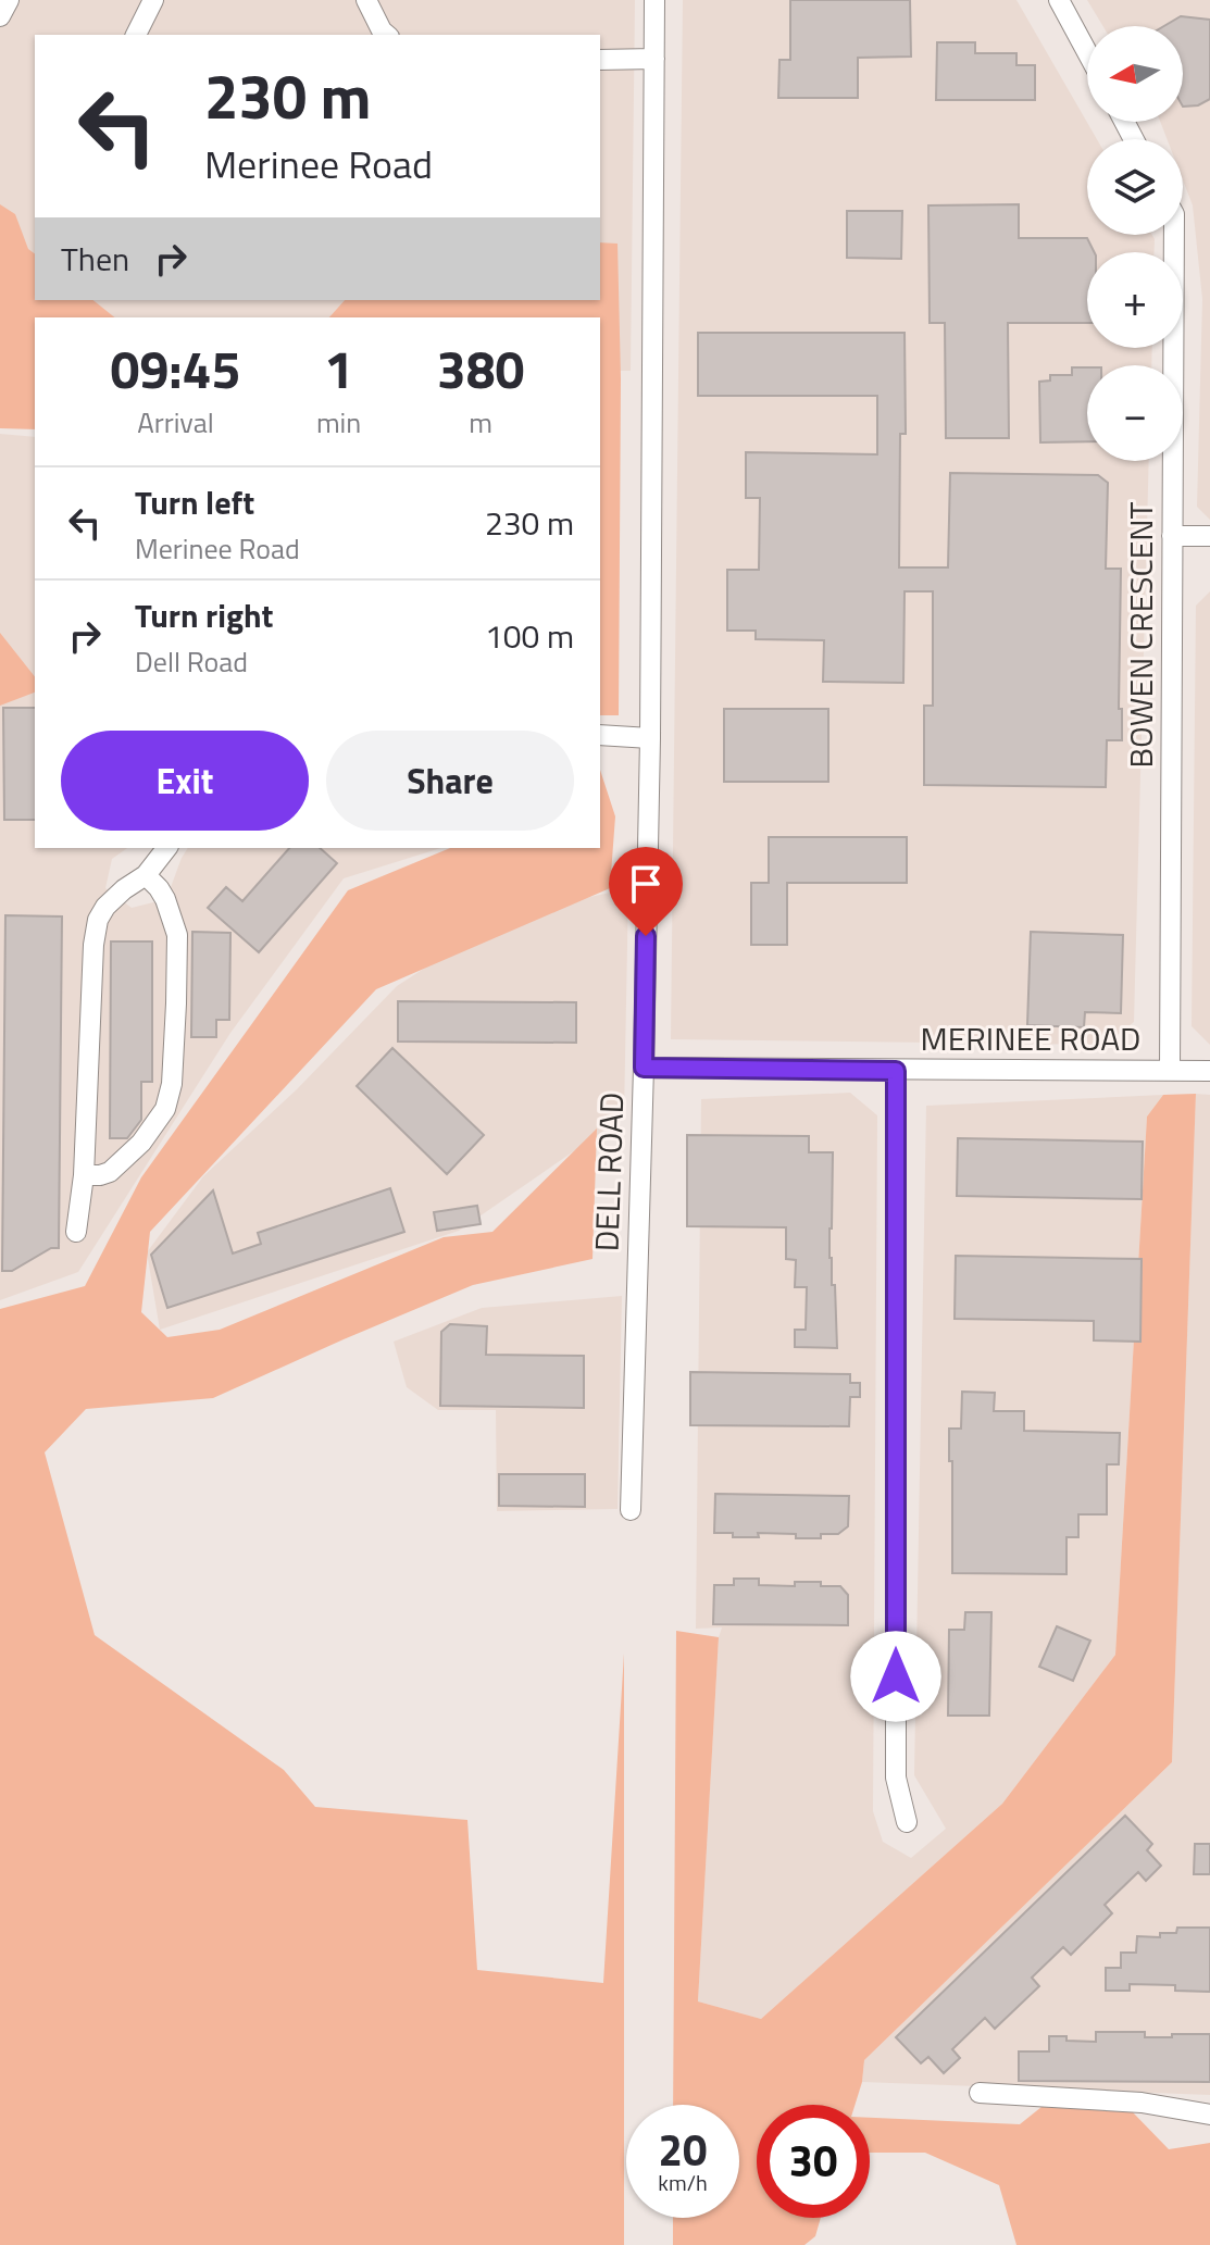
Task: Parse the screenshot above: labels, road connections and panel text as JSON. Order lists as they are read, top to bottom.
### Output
{
  "streets": {
    "street": ["BOWEN CRESCENT", "MERINEE ROAD", "DELL ROAD"]
  },
  "crossings": [
    ["BOWEN CRESCENT", "MERINEE ROAD"],
    ["MERINEE ROAD", "DELL ROAD"]
  ],
  "north": "left",
  "page": {
    "map_buttons": ["+", "−"],
    "turn": ["230 m", "Merinee Road"],
    "then": "Then",
    "eta": [
      "09:45",
      "Arrival",
      "1",
      "min",
      "380",
      "m"
    ],
    "list": [
      {
        "name": "Turn left",
        "note": "Merinee Road",
        "value": "230 m"
      },
      {
        "name": "Turn right",
        "note": "Dell Road",
        "value": "100 m"
      }
    ],
    "buttons": ["Exit", "Share"],
    "speed": "20 km/h",
    "limit": "30"
  }
}
